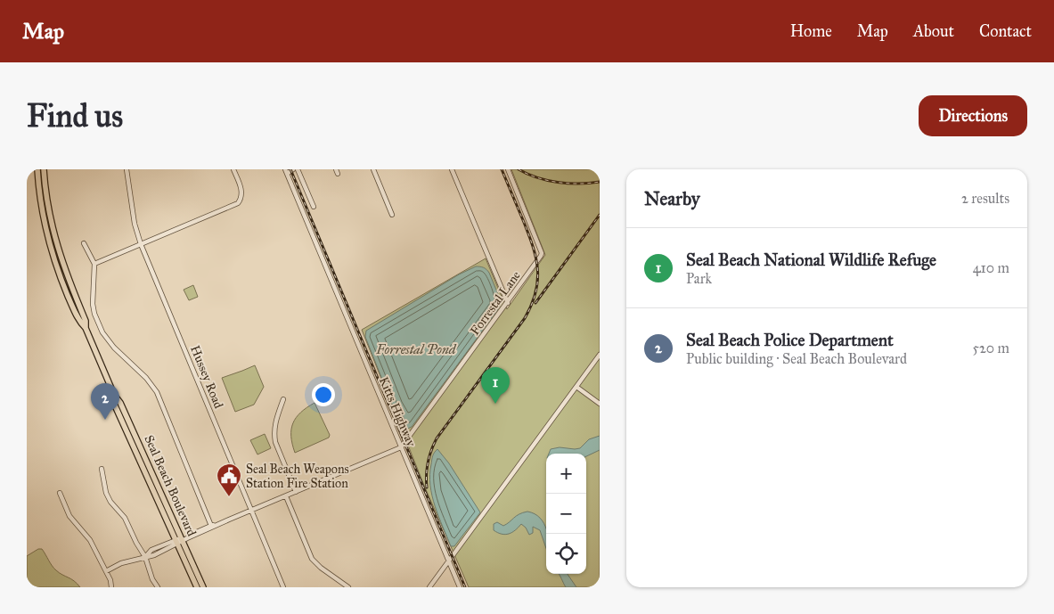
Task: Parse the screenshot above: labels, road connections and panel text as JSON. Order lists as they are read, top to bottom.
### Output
{
  "streets": {
    "main road": ["Seal Beach Boulevard"],
    "street": ["Forrestal Lane", "Hussey Road", "Kitts Highway"]
  },
  "crossings": [
    ["Forrestal Lane", "Kitts Highway"]
  ],
  "water": ["Forrestal Pond"],
  "places": {
    "public building": ["Seal Beach Weapons Station Fire Station"]
  },
  "page": {
    "header": "Map",
    "nav": [
      "Home",
      "Map",
      "About",
      "Contact"
    ],
    "buttons": "Directions",
    "title": "Find us",
    "heading": ["Nearby", "2 results"],
    "list": [
      {
        "mark": "1",
        "name": "Seal Beach National Wildlife Refuge",
        "note": "Park",
        "value": "410 m"
      },
      {
        "mark": "2",
        "name": "Seal Beach Police Department",
        "note": "Public building · Seal Beach Boulevard",
        "value": "520 m"
      }
    ],
    "pins": ["1", "2"],
    "map_buttons": ["+", "−"]
  }
}
